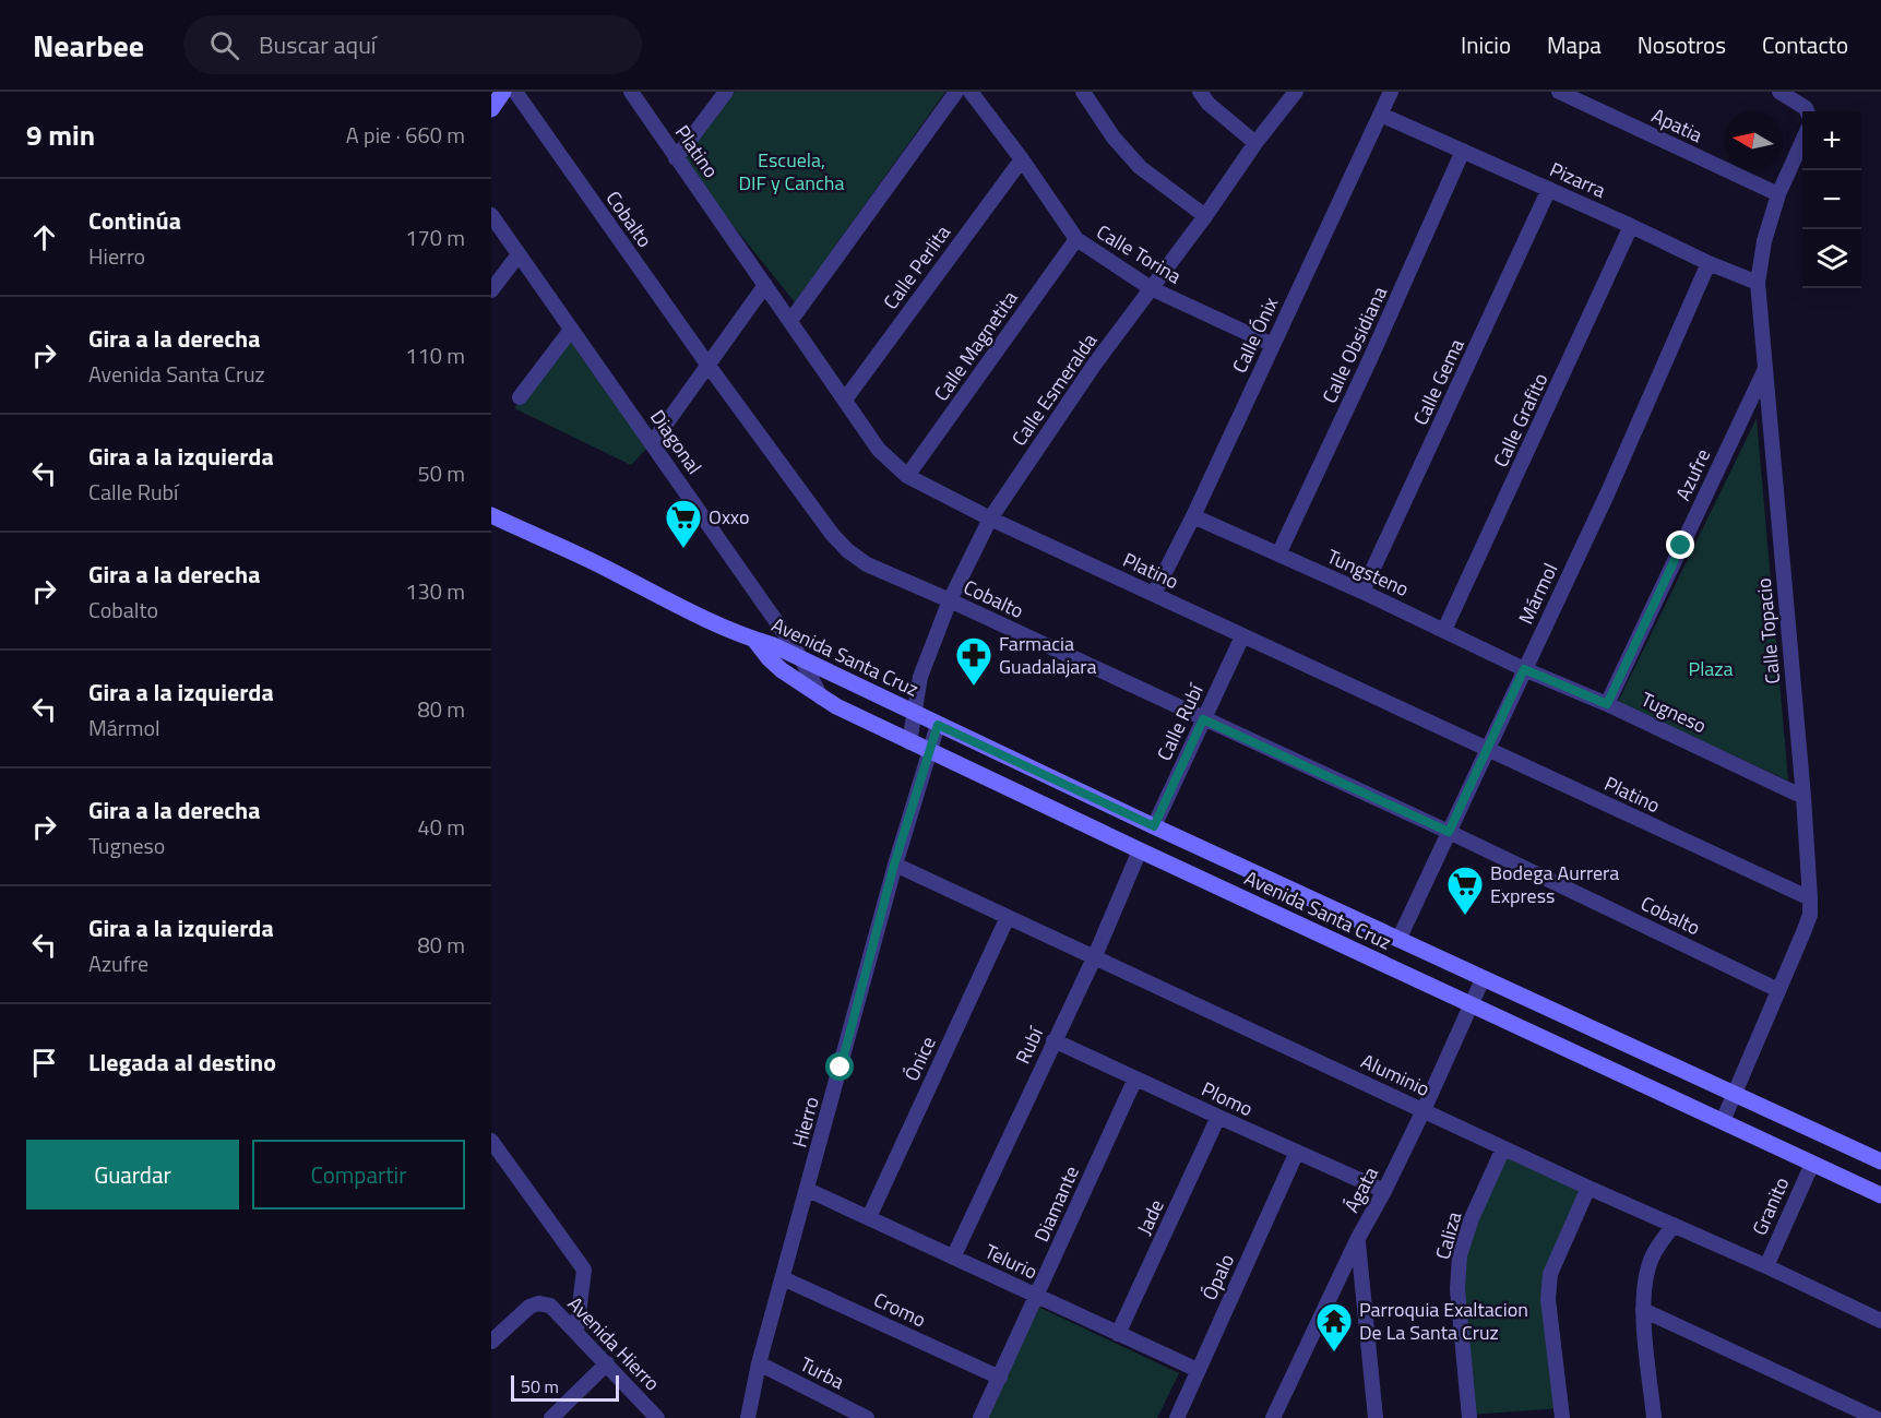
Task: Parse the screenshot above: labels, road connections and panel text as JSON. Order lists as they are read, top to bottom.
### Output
{
  "streets": {
    "street": [
      "Apatia",
      "Platino",
      "Pizarra",
      "Cobalto",
      "Calle Torina",
      "Calle Perlita",
      "Calle Ónix",
      "Calle Obsidiana",
      "Calle Magnetita",
      "Calle Gema",
      "Calle Esmeralda",
      "Calle Grafito",
      "Diagonal",
      "Azufre",
      "Tungsteno",
      "Mármol",
      "Calle Topacio",
      "Avenida Santa Cruz",
      "Tugneso",
      "Calle Rubí",
      "Rubí",
      "Ónice",
      "Aluminio",
      "Plomo",
      "Hierro",
      "Ágata",
      "Diamante",
      "Granito",
      "Jade",
      "Caliza",
      "Telurio",
      "Ópalo",
      "Cromo",
      "Avenida Hierro",
      "Turba"
    ]
  },
  "crossings": [
    ["Apatia", "Calle Topacio"],
    ["Platino", "Calle Perlita"],
    ["Platino", "Calle Ónix"],
    ["Platino", "Calle Magnetita"],
    ["Platino", "Calle Esmeralda"],
    ["Platino", "Mármol"],
    ["Platino", "Calle Topacio"],
    ["Platino", "Calle Rubí"],
    ["Pizarra", "Calle Ónix"],
    ["Pizarra", "Calle Obsidiana"],
    ["Pizarra", "Calle Gema"],
    ["Pizarra", "Calle Grafito"],
    ["Pizarra", "Mármol"],
    ["Pizarra", "Calle Topacio"],
    ["Cobalto", "Calle Esmeralda"],
    ["Cobalto", "Mármol"],
    ["Cobalto", "Calle Topacio"],
    ["Cobalto", "Calle Rubí"],
    ["Calle Torina", "Calle Perlita"],
    ["Calle Torina", "Calle Ónix"],
    ["Calle Torina", "Calle Magnetita"],
    ["Calle Torina", "Calle Esmeralda"],
    ["Calle Ónix", "Tungsteno"],
    ["Calle Obsidiana", "Tungsteno"],
    ["Calle Gema", "Tungsteno"],
    ["Calle Esmeralda", "Avenida Santa Cruz"],
    ["Calle Grafito", "Tungsteno"],
    ["Diagonal", "Avenida Santa Cruz"],
    ["Azufre", "Calle Topacio"],
    ["Azufre", "Tugneso"],
    ["Tungsteno", "Mármol"],
    ["Tungsteno", "Tugneso"],
    ["Mármol", "Avenida Santa Cruz"],
    ["Mármol", "Tugneso"],
    ["Calle Topacio", "Avenida Santa Cruz"],
    ["Calle Topacio", "Tugneso"],
    ["Avenida Santa Cruz", "Calle Rubí"],
    ["Avenida Santa Cruz", "Rubí"],
    ["Avenida Santa Cruz", "Hierro"],
    ["Avenida Santa Cruz", "Ágata"],
    ["Avenida Santa Cruz", "Granito"],
    ["Rubí", "Aluminio"],
    ["Rubí", "Plomo"],
    ["Rubí", "Telurio"],
    ["Ónice", "Aluminio"],
    ["Ónice", "Telurio"],
    ["Aluminio", "Hierro"],
    ["Aluminio", "Ágata"],
    ["Aluminio", "Granito"],
    ["Aluminio", "Caliza"],
    ["Plomo", "Ágata"],
    ["Plomo", "Diamante"],
    ["Plomo", "Jade"],
    ["Plomo", "Ópalo"],
    ["Hierro", "Telurio"],
    ["Hierro", "Cromo"],
    ["Hierro", "Turba"],
    ["Diamante", "Telurio"],
    ["Diamante", "Cromo"],
    ["Jade", "Telurio"],
    ["Telurio", "Ópalo"]
  ],
  "parks": ["Escuela, DIF y Cancha", "Plaza"],
  "places": {
    "supermarket": ["Oxxo", "Bodega Aurrera Express"],
    "pharmacy": ["Farmacia Guadalajara"],
    "temple": ["Parroquia Exaltacion De La Santa Cruz"]
  },
  "scale_bar": "50 m",
  "north": "left",
  "page": {
    "header": "Nearbee",
    "search": "Buscar aquí",
    "nav": [
      "Inicio",
      "Mapa",
      "Nosotros",
      "Contacto"
    ],
    "heading": ["9 min", "A pie · 660 m"],
    "map_buttons": ["+", "−"],
    "list": [
      ["Continúa", "Hierro", "170 m"],
      ["Gira a la derecha", "Avenida Santa Cruz", "110 m"],
      ["Gira a la izquierda", "Calle Rubí", "50 m"],
      ["Gira a la derecha", "Cobalto", "130 m"],
      ["Gira a la izquierda", "Mármol", "80 m"],
      ["Gira a la derecha", "Tugneso", "40 m"],
      ["Gira a la izquierda", "Azufre", "80 m"],
      "Llegada al destino"
    ],
    "buttons": ["Guardar", "Compartir"],
    "scale": "50 m"
  }
}
